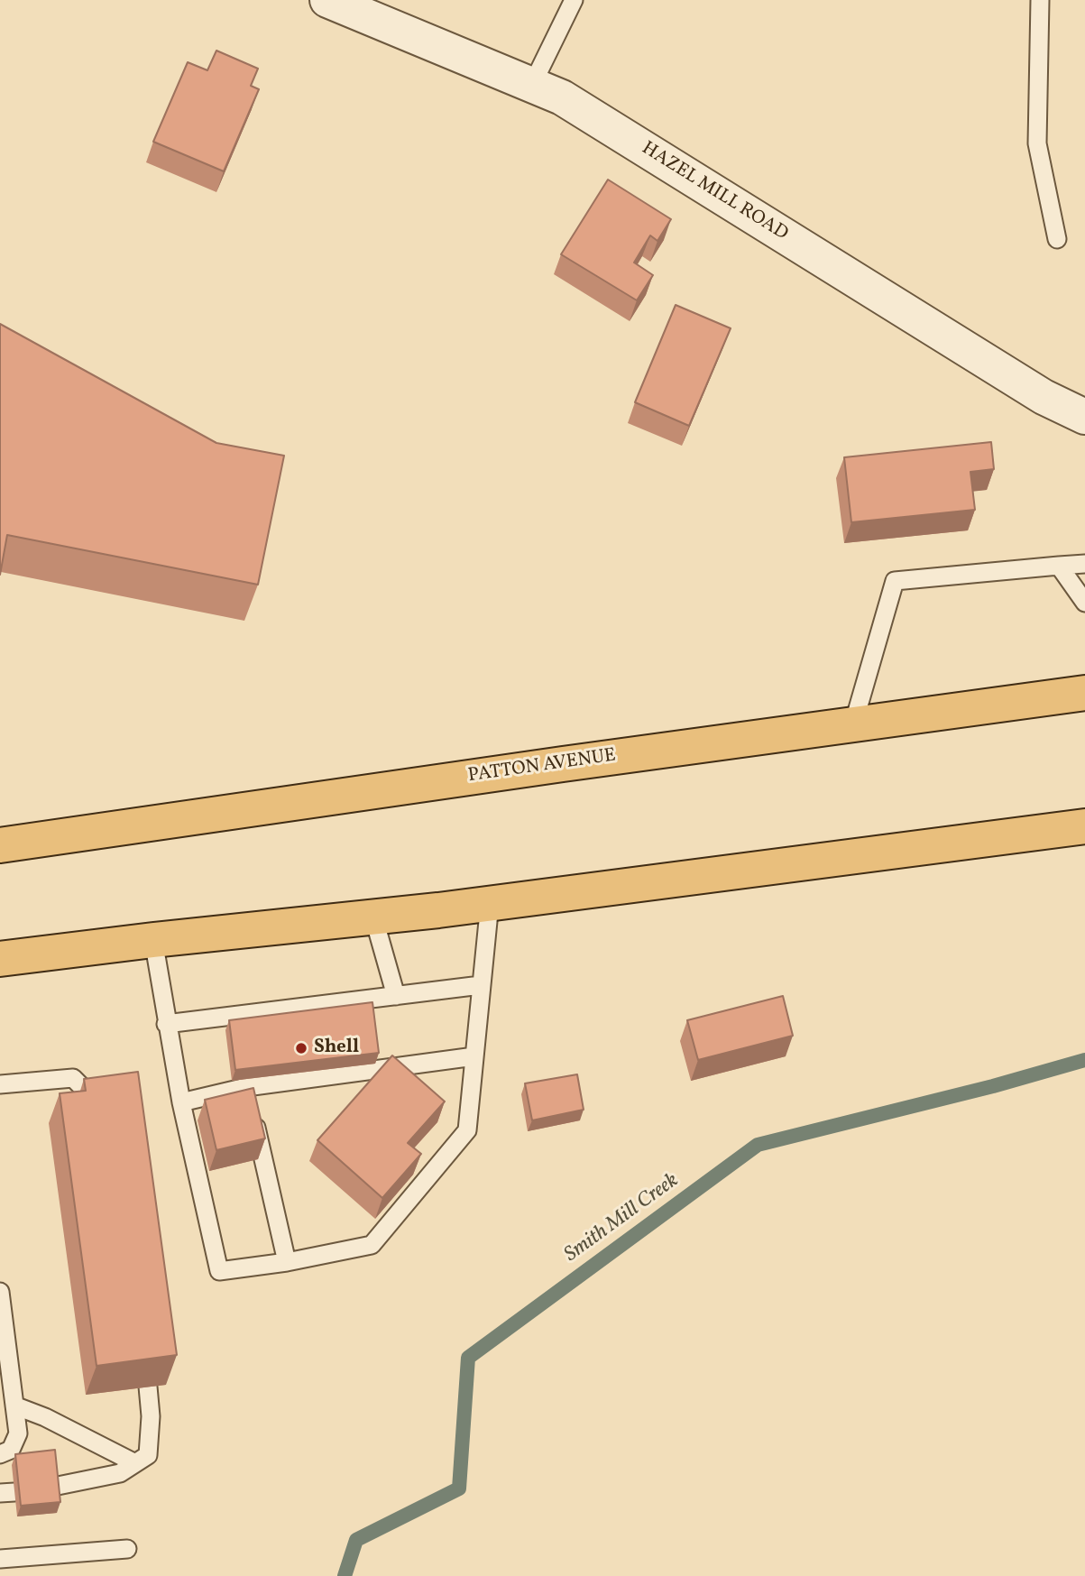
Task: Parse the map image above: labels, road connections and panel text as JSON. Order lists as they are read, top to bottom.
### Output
{
  "streets": {
    "main road": ["PATTON AVENUE"],
    "street": ["HAZEL MILL ROAD"]
  },
  "water": ["Smith Mill Creek"],
  "places": ["Shell"]
}
